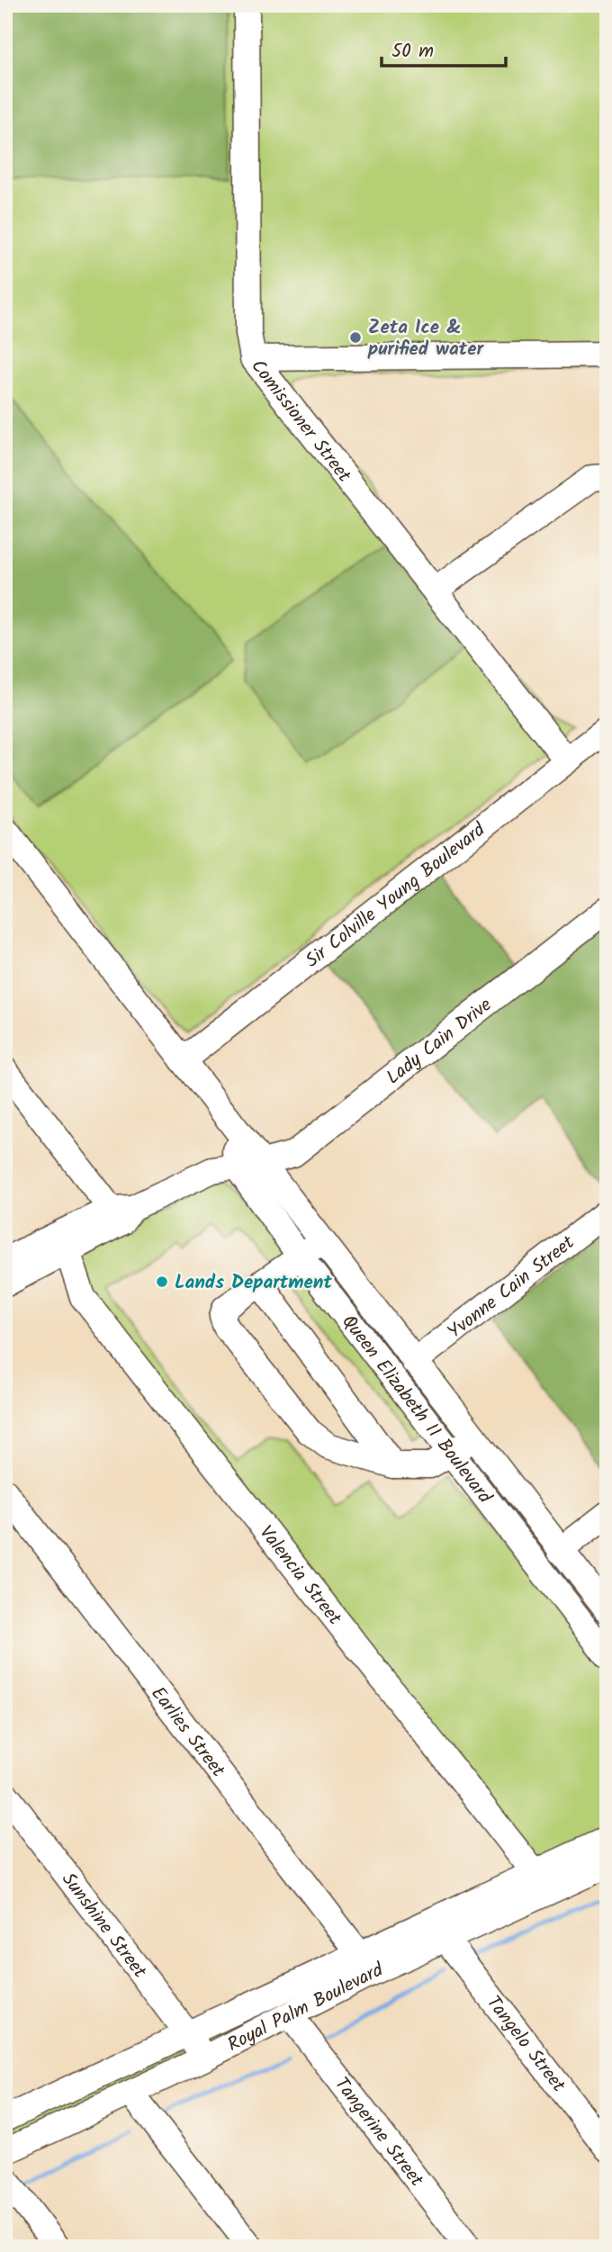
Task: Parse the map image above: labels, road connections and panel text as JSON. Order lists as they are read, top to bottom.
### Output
{
  "streets": {
    "street": [
      "Comissioner Street",
      "Sir Colville Young Boulevard",
      "Lady Cain Drive",
      "Yvonne Cain Street",
      "Queen Elizabeth II Boulevard",
      "Valencia Street",
      "Earlies Street",
      "Sunshine Street",
      "Royal Palm Boulevard",
      "Tangelo Street",
      "Tangerine Street"
    ]
  },
  "crossings": [
    ["Comissioner Street", "Sir Colville Young Boulevard"],
    ["Sir Colville Young Boulevard", "Queen Elizabeth II Boulevard"],
    ["Lady Cain Drive", "Queen Elizabeth II Boulevard"],
    ["Yvonne Cain Street", "Queen Elizabeth II Boulevard"],
    ["Valencia Street", "Royal Palm Boulevard"],
    ["Earlies Street", "Royal Palm Boulevard"],
    ["Sunshine Street", "Royal Palm Boulevard"],
    ["Royal Palm Boulevard", "Tangelo Street"],
    ["Royal Palm Boulevard", "Tangerine Street"]
  ],
  "places": ["Zeta Ice & purified water", "Lands Department"],
  "scale_bar": "50 m"
}
